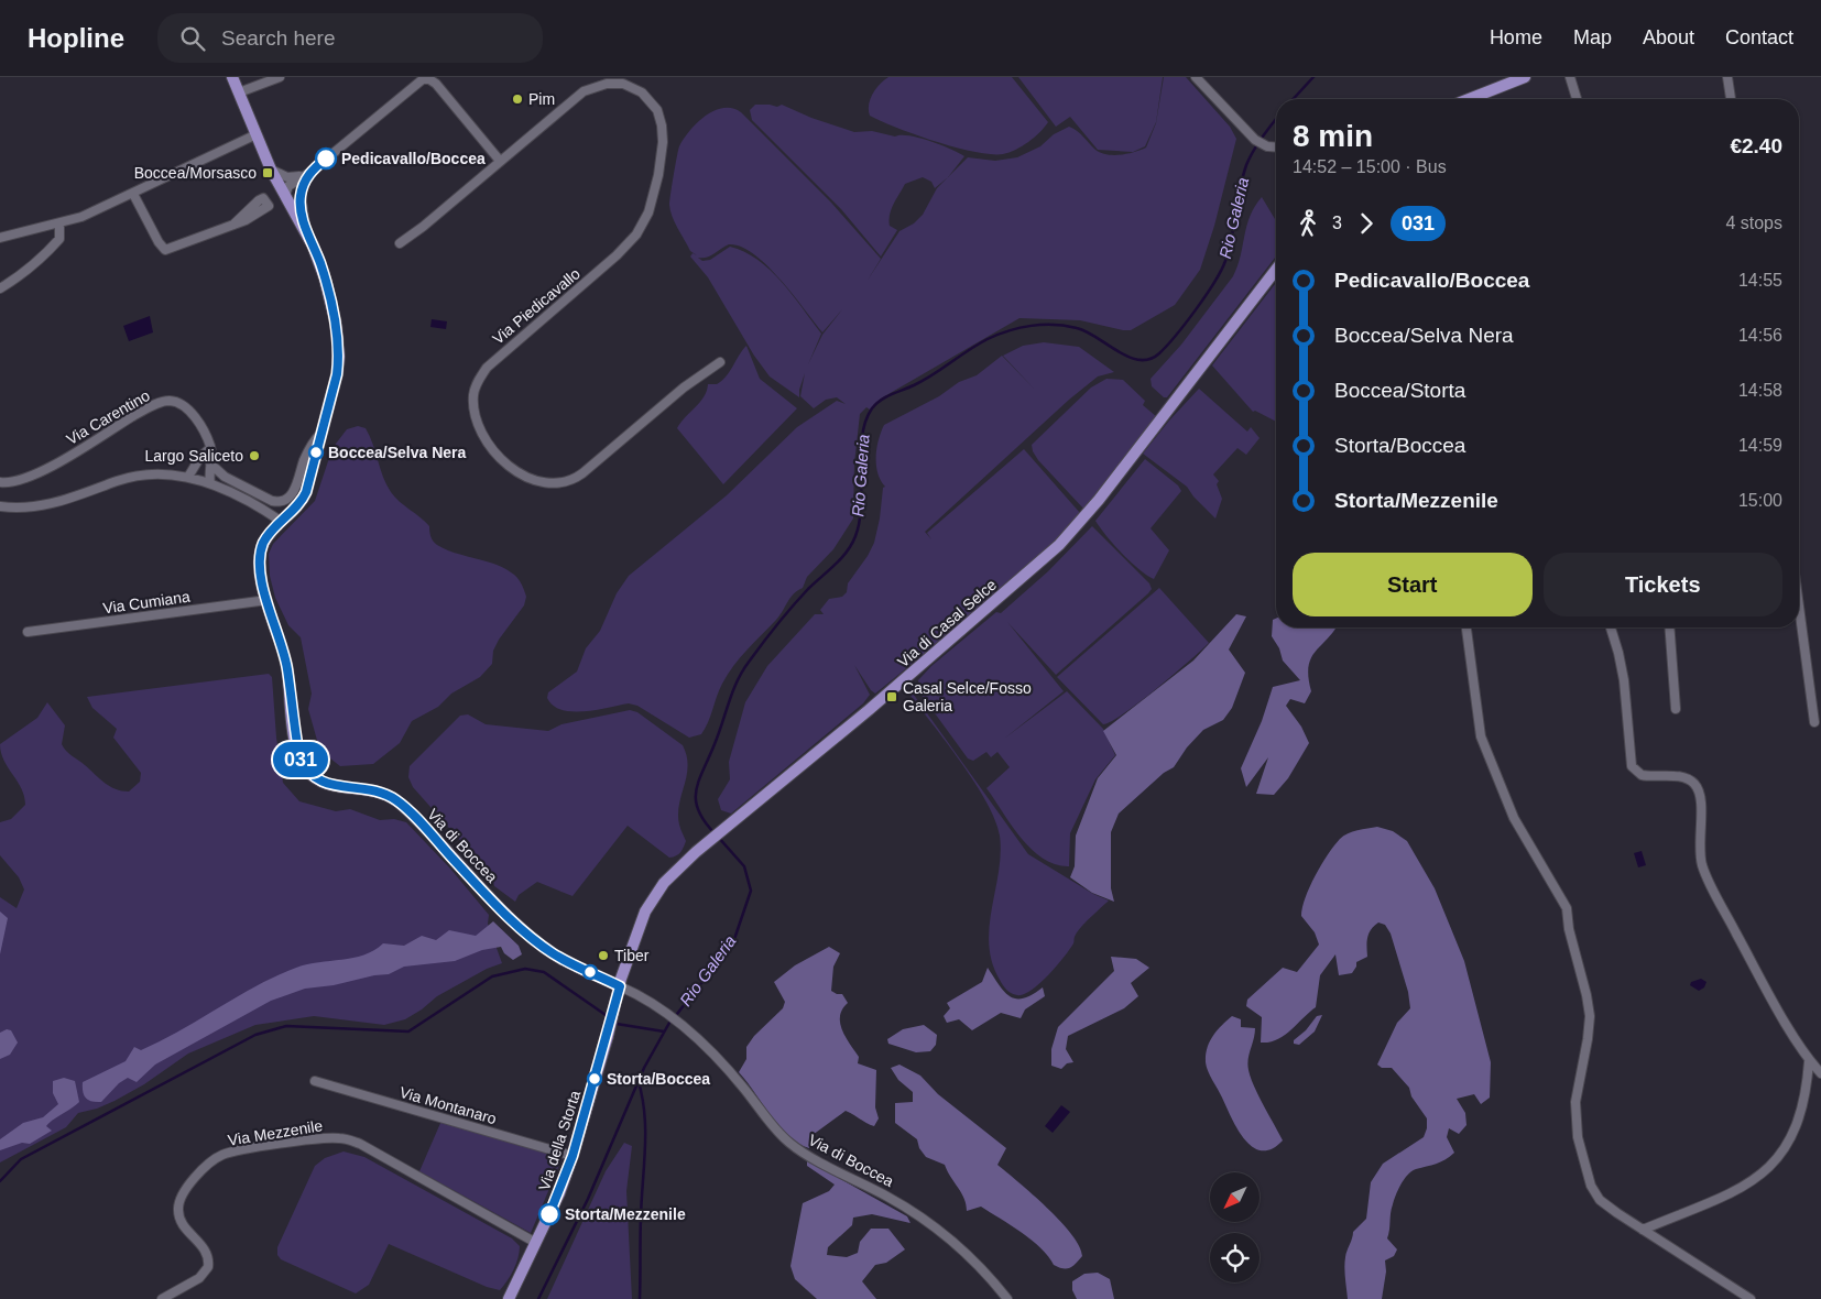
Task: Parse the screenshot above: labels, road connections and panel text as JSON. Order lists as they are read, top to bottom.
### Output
{
  "streets": {
    "main road": ["Via di Casal Selce", "Via di Boccea", "Via della Storta"],
    "street": [
      "Via Piedicavallo",
      "Via Carentino",
      "Via Cumiana",
      "Via Montanaro",
      "Via Mezzenile"
    ]
  },
  "crossings": [
    ["Via Cumiana", "Via di Boccea"],
    ["Via di Casal Selce", "Via di Boccea"],
    ["Via di Casal Selce", "Via della Storta"],
    ["Via di Boccea", "Via della Storta"],
    ["Via Montanaro", "Via della Storta"],
    ["Via Mezzenile", "Via della Storta"]
  ],
  "water": ["Rio Galeria"],
  "places": {
    "other": [
      "Pim",
      "Pedicavallo/Boccea",
      "Boccea/Selva Nera",
      "Largo Saliceto",
      "Tiber",
      "Storta/Boccea",
      "Storta/Mezzenile"
    ],
    "transit": ["Boccea/Morsasco", "Casal Selce/Fosso Galeria"]
  },
  "lines": ["bus line 031"],
  "north": "bottom left",
  "page": {
    "header": "Hopline",
    "search": "Search here",
    "nav": [
      "Home",
      "Map",
      "About",
      "Contact"
    ],
    "on_map": "031",
    "heading": ["8 min", "14:52 – 15:00 · Bus", "€2.40"],
    "legs": ["3", "031", "4 stops"],
    "list": [
      {
        "name": "Pedicavallo/Boccea",
        "value": "14:55"
      },
      {
        "name": "Boccea/Selva Nera",
        "value": "14:56"
      },
      {
        "name": "Boccea/Storta",
        "value": "14:58"
      },
      {
        "name": "Storta/Boccea",
        "value": "14:59"
      },
      {
        "name": "Storta/Mezzenile",
        "value": "15:00"
      }
    ],
    "buttons": ["Start", "Tickets"]
  }
}
